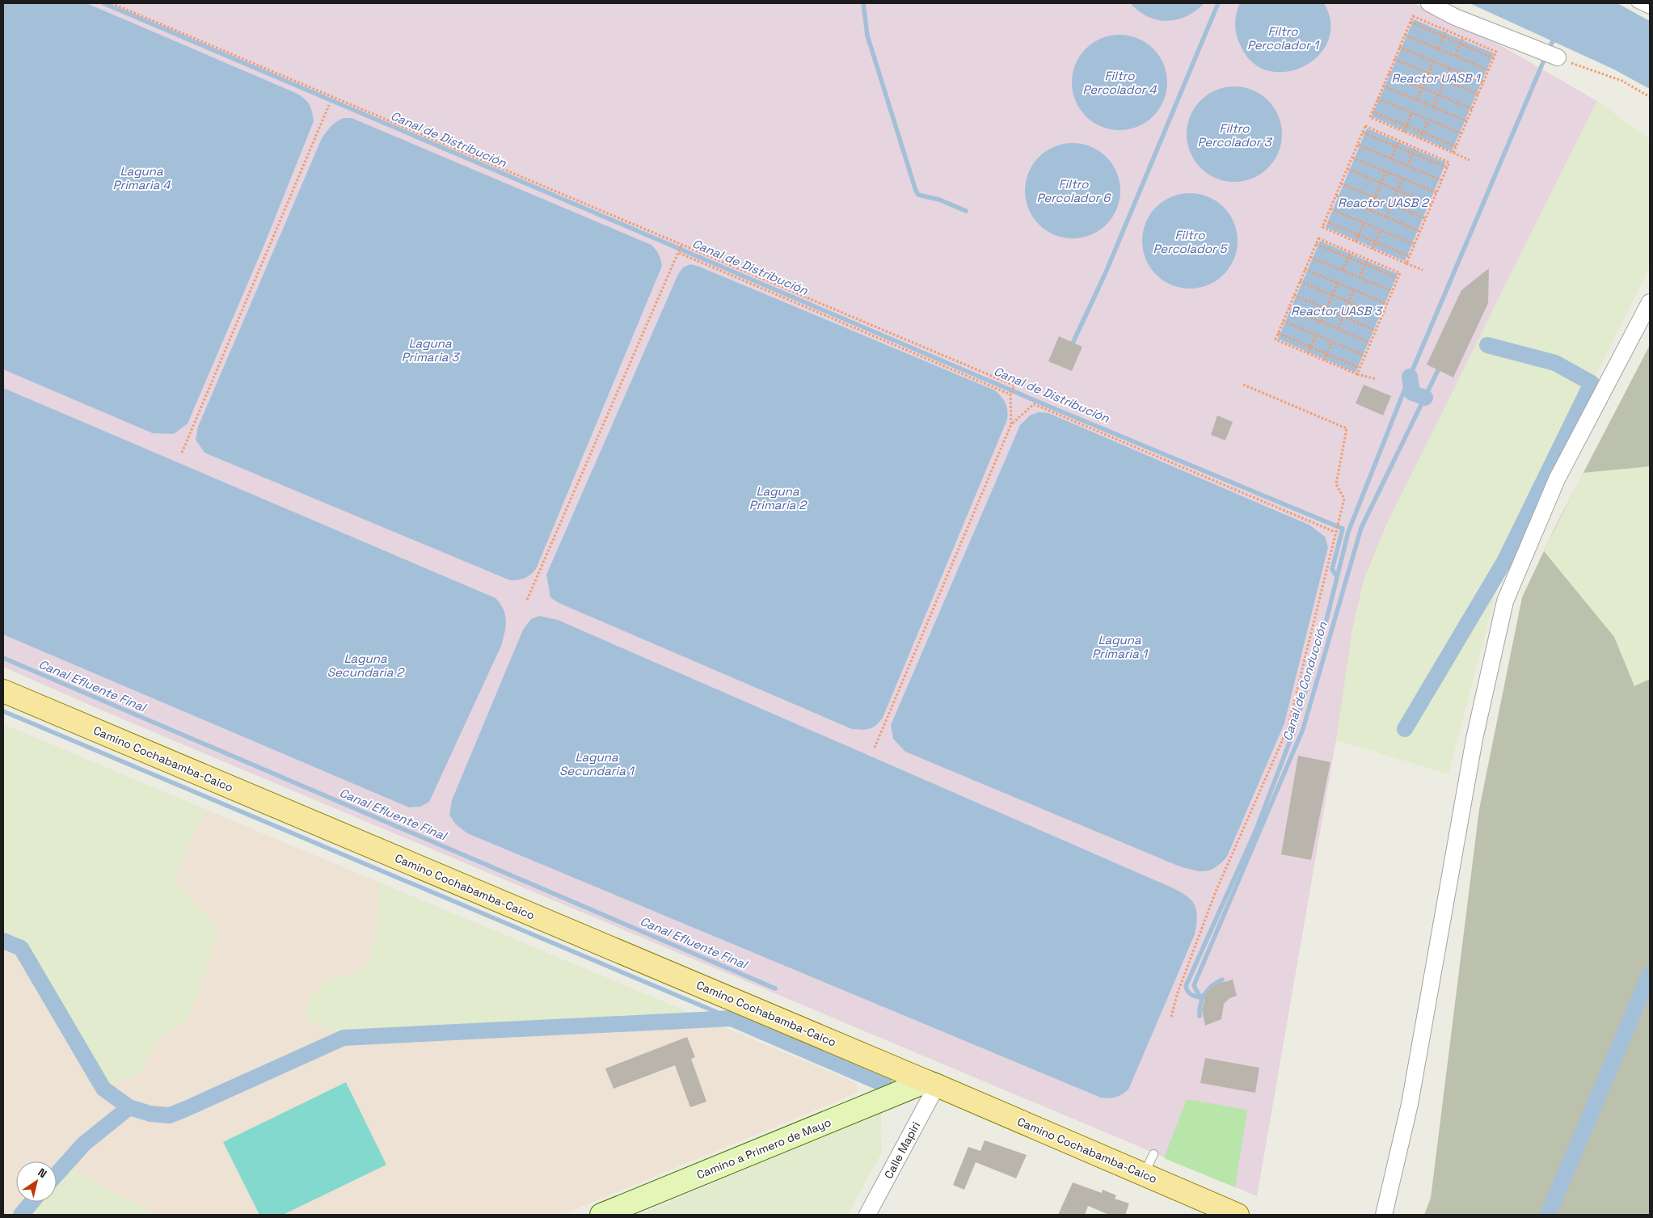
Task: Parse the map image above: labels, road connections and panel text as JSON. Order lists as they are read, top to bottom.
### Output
{
  "streets": {
    "main road": ["Camino Cochabamba-Caico", "Camino a Primero de Mayo"],
    "street": ["Calle Mapiri"]
  },
  "crossings": [
    ["Camino Cochabamba-Caico", "Camino a Primero de Mayo"],
    ["Camino Cochabamba-Caico", "Calle Mapiri"],
    ["Camino a Primero de Mayo", "Calle Mapiri"]
  ],
  "water": [
    "Filtro Percolador 1",
    "Filtro Percolador 4",
    "Reactor UASB 1",
    "Filtro Percolador 3",
    "Canal de Distribución",
    "Laguna Primaria 4",
    "Filtro Percolador 6",
    "Reactor UASB 2",
    "Filtro Percolador 5",
    "Reactor UASB 3",
    "Laguna Primaria 3",
    "Laguna Primaria 2",
    "Laguna Primaria 1",
    "Laguna Secundaria 2",
    "Canal de Conducción",
    "Canal Efluente Final",
    "Laguna Secundaria 1"
  ],
  "north": "top right"
}
